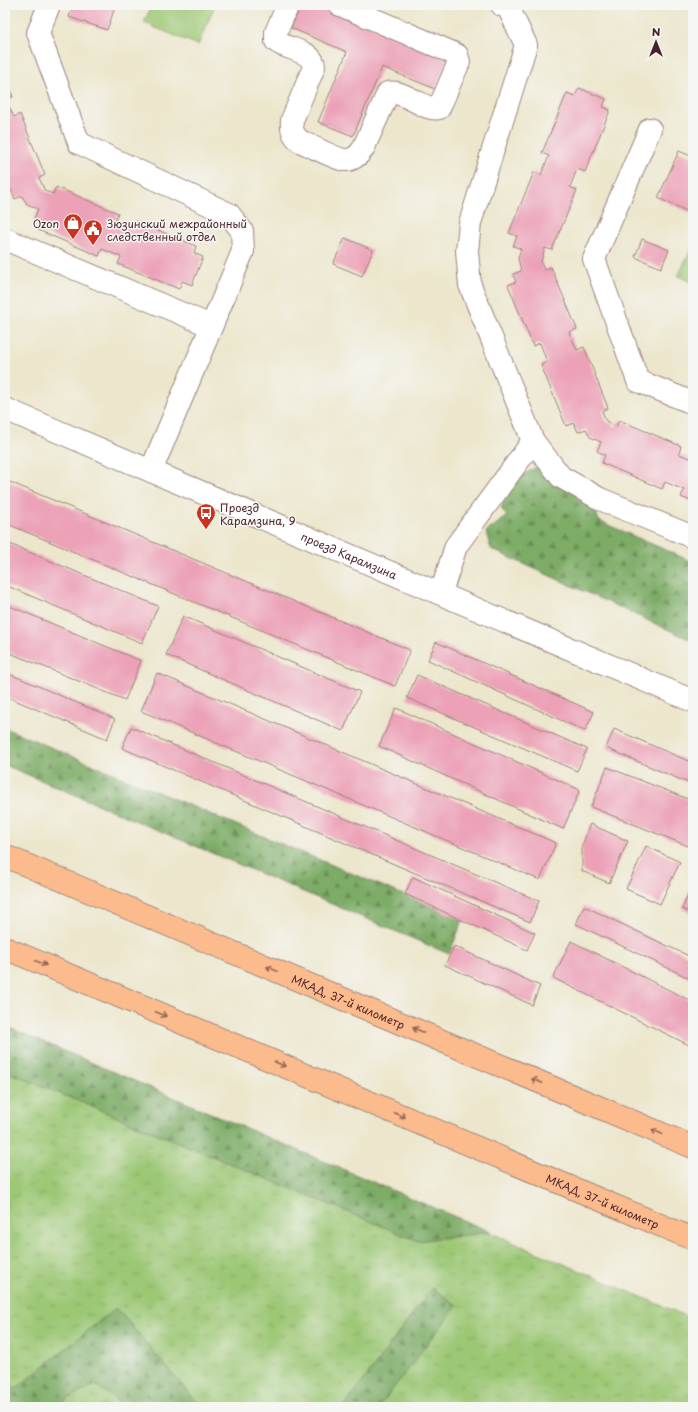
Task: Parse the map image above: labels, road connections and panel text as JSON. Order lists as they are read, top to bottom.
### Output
{
  "streets": {
    "highway": ["МКАД, 37-й километр"],
    "street": ["проезд Карамзина"]
  },
  "places": {
    "shop": ["Ozon"],
    "public building": ["Зюзинский межрайонный следственный отдел"],
    "bus stop": ["Проезд Карамзина, 9"]
  },
  "north": "top"
}
